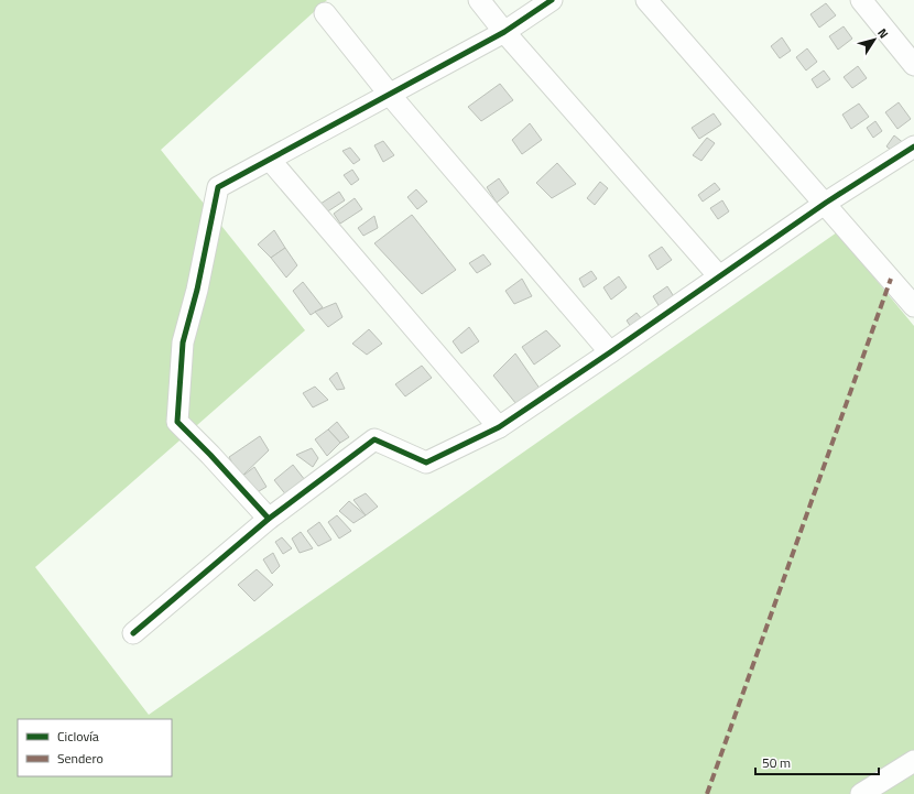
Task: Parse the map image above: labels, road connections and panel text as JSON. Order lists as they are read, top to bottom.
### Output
{
  "legend": ["Ciclovía", "Sendero"],
  "scale_bar": "50 m",
  "north": "top right"
}
